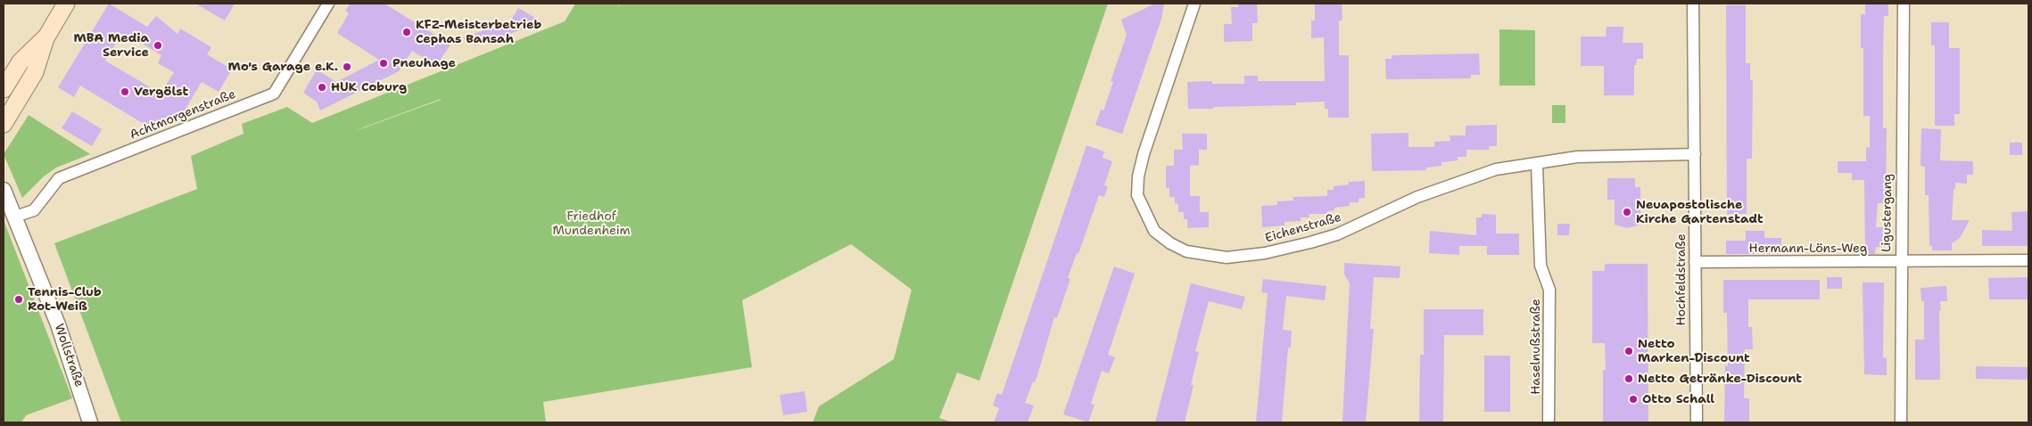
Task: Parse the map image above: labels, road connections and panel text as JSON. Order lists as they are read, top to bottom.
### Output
{
  "streets": {
    "street": [
      "Achtmorgenstraße",
      "Ligustergang",
      "Eichenstraße",
      "Hermann-Löns-Weg",
      "Hochfeldstraße",
      "Haselnußstraße",
      "Wollstraße"
    ]
  },
  "crossings": [
    ["Achtmorgenstraße", "Wollstraße"],
    ["Ligustergang", "Hermann-Löns-Weg"],
    ["Eichenstraße", "Hochfeldstraße"],
    ["Eichenstraße", "Haselnußstraße"],
    ["Hermann-Löns-Weg", "Hochfeldstraße"]
  ],
  "parks": ["Friedhof Mundenheim"],
  "places": [
    "KFZ-Meisterbetrieb Cephas Bansah",
    "MBA Media Service",
    "Pneuhage",
    "Mo's Garage e.K.",
    "HUK Coburg",
    "Vergölst",
    "Neuapostolische Kirche Gartenstadt",
    "Tennis-Club Rot-Weiß",
    "Netto Marken-Discount",
    "Netto Getränke-Discount",
    "Otto Schall"
  ]
}
